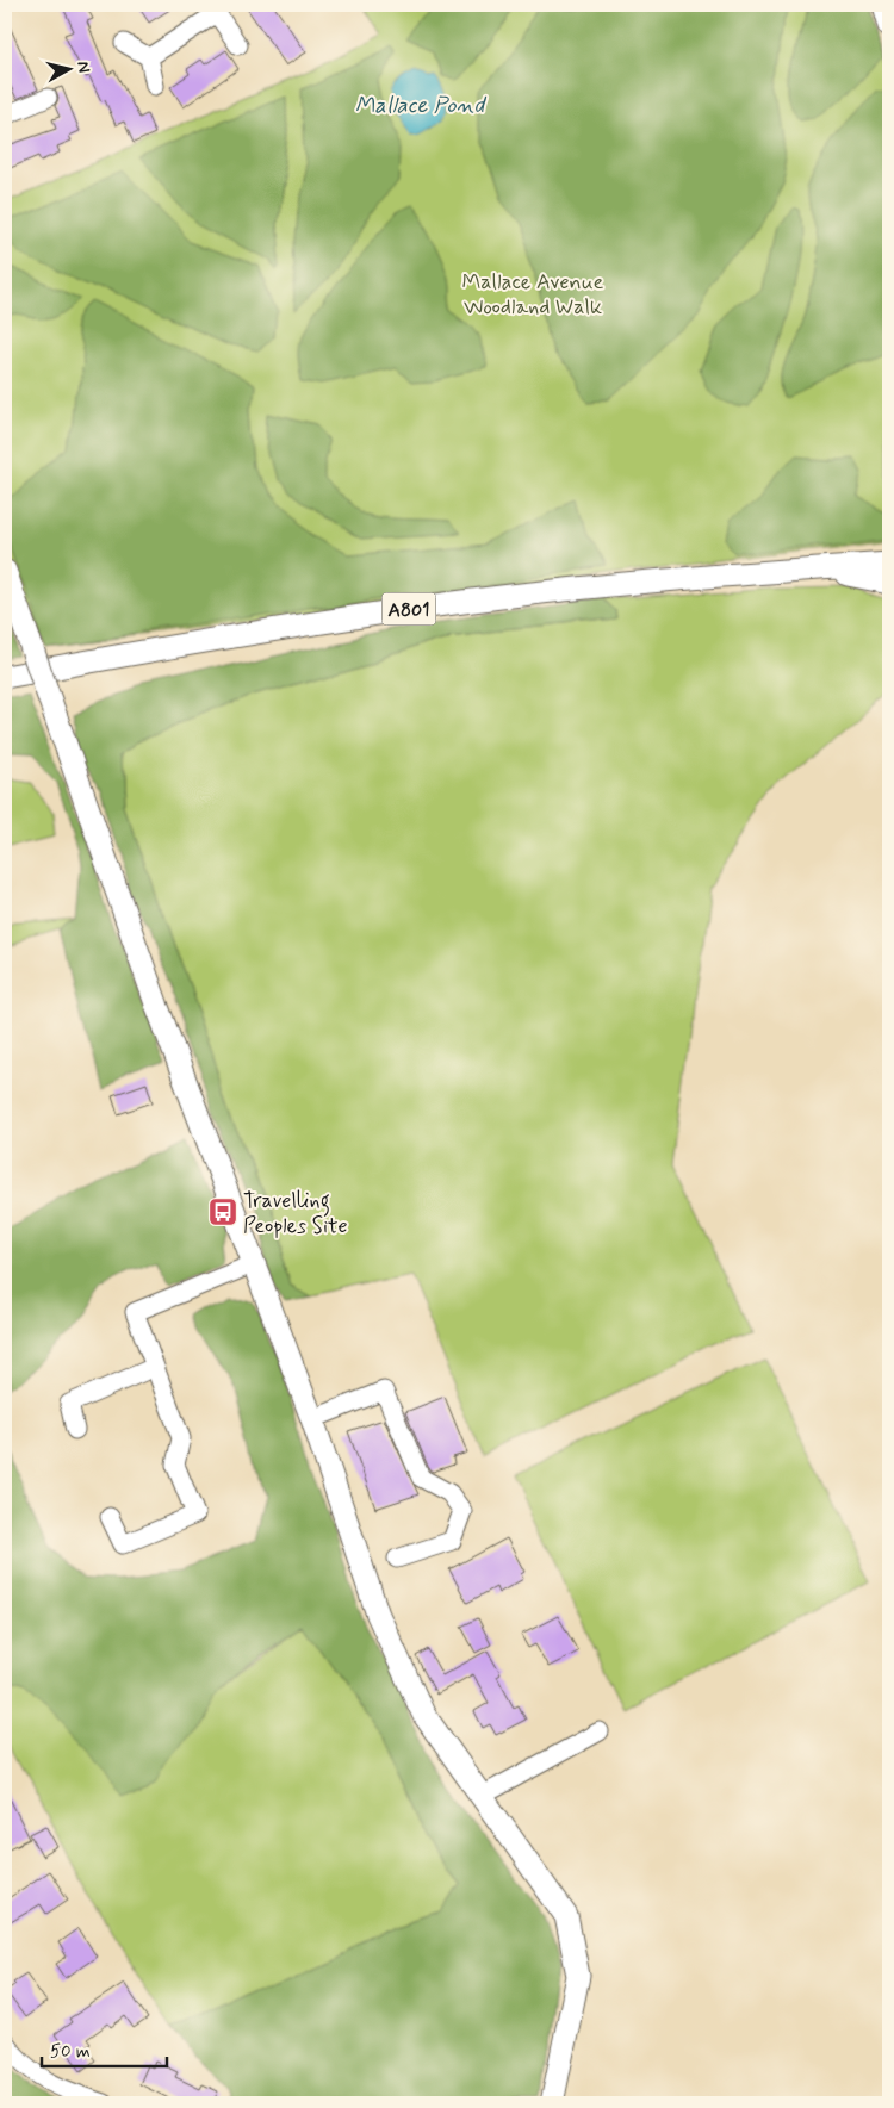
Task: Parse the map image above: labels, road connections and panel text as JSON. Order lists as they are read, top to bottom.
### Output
{
  "streets": {
    "main road": ["A801"]
  },
  "water": ["Mallace Pond"],
  "parks": ["Mallace Avenue Woodland Walk"],
  "places": {
    "bus stop": ["Travelling Peoples Site"]
  },
  "scale_bar": "50 m",
  "north": "right"
}
